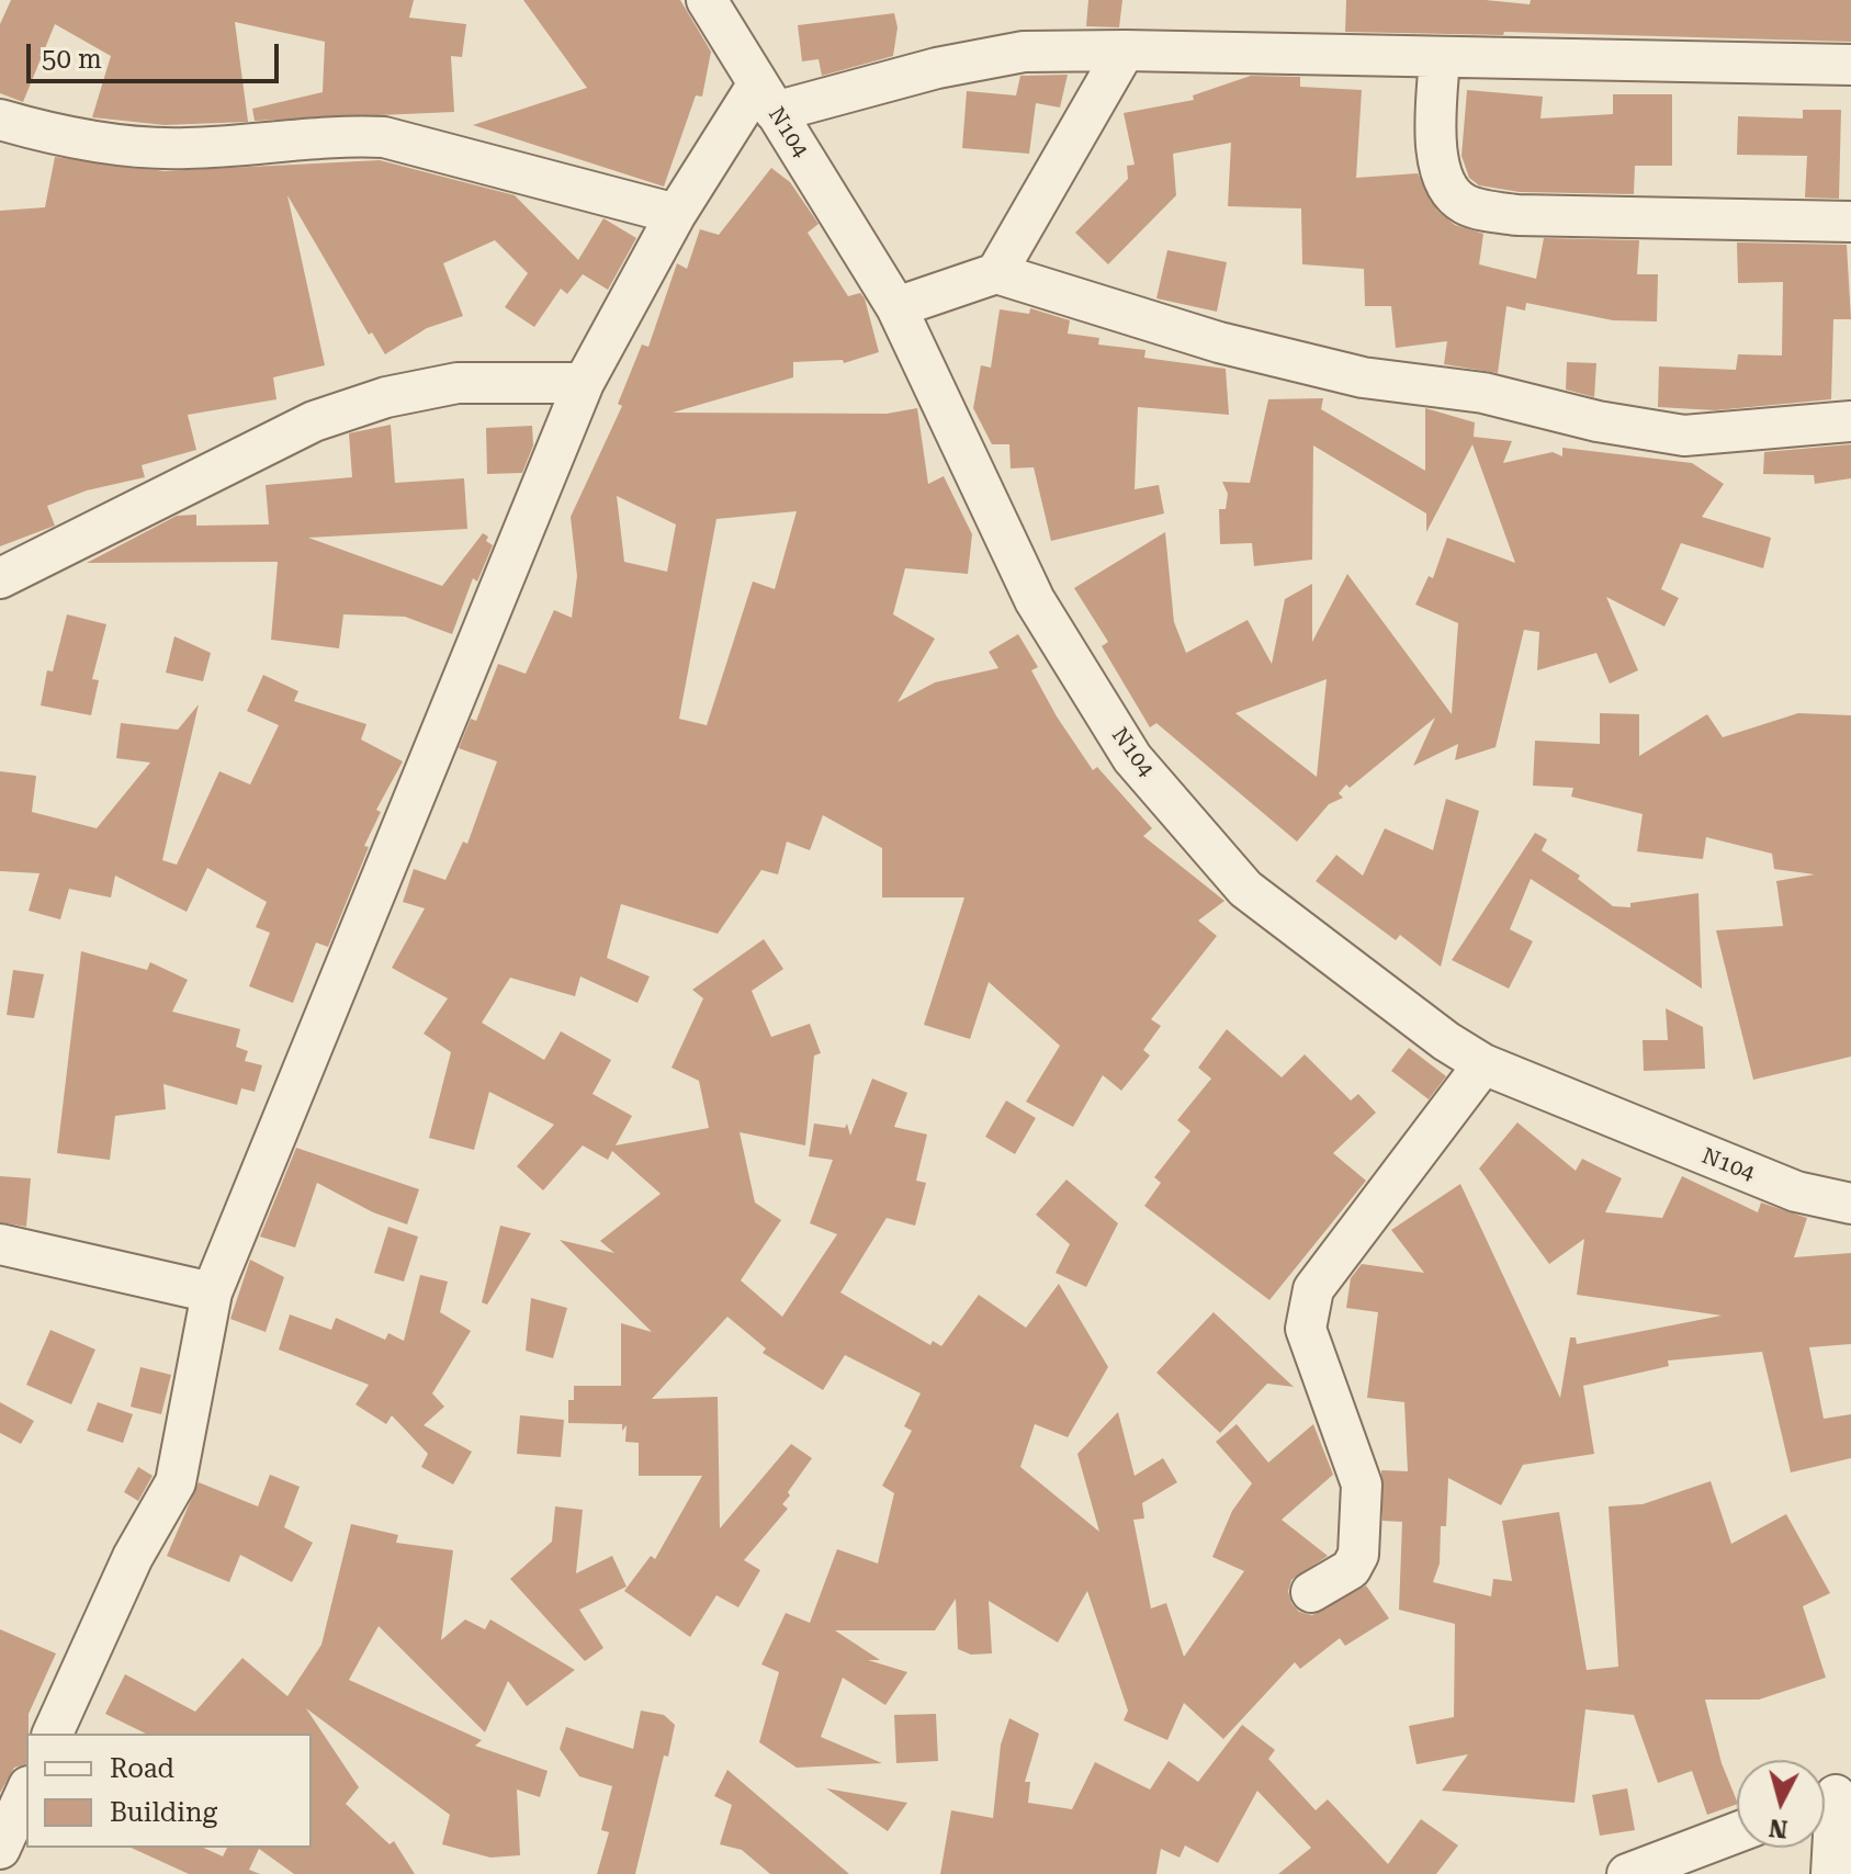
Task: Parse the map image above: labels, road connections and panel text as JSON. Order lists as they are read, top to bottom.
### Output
{
  "streets": {
    "street": ["N104"]
  },
  "legend": ["Road", "Building"],
  "scale_bar": "50 m",
  "north": "bottom"
}
